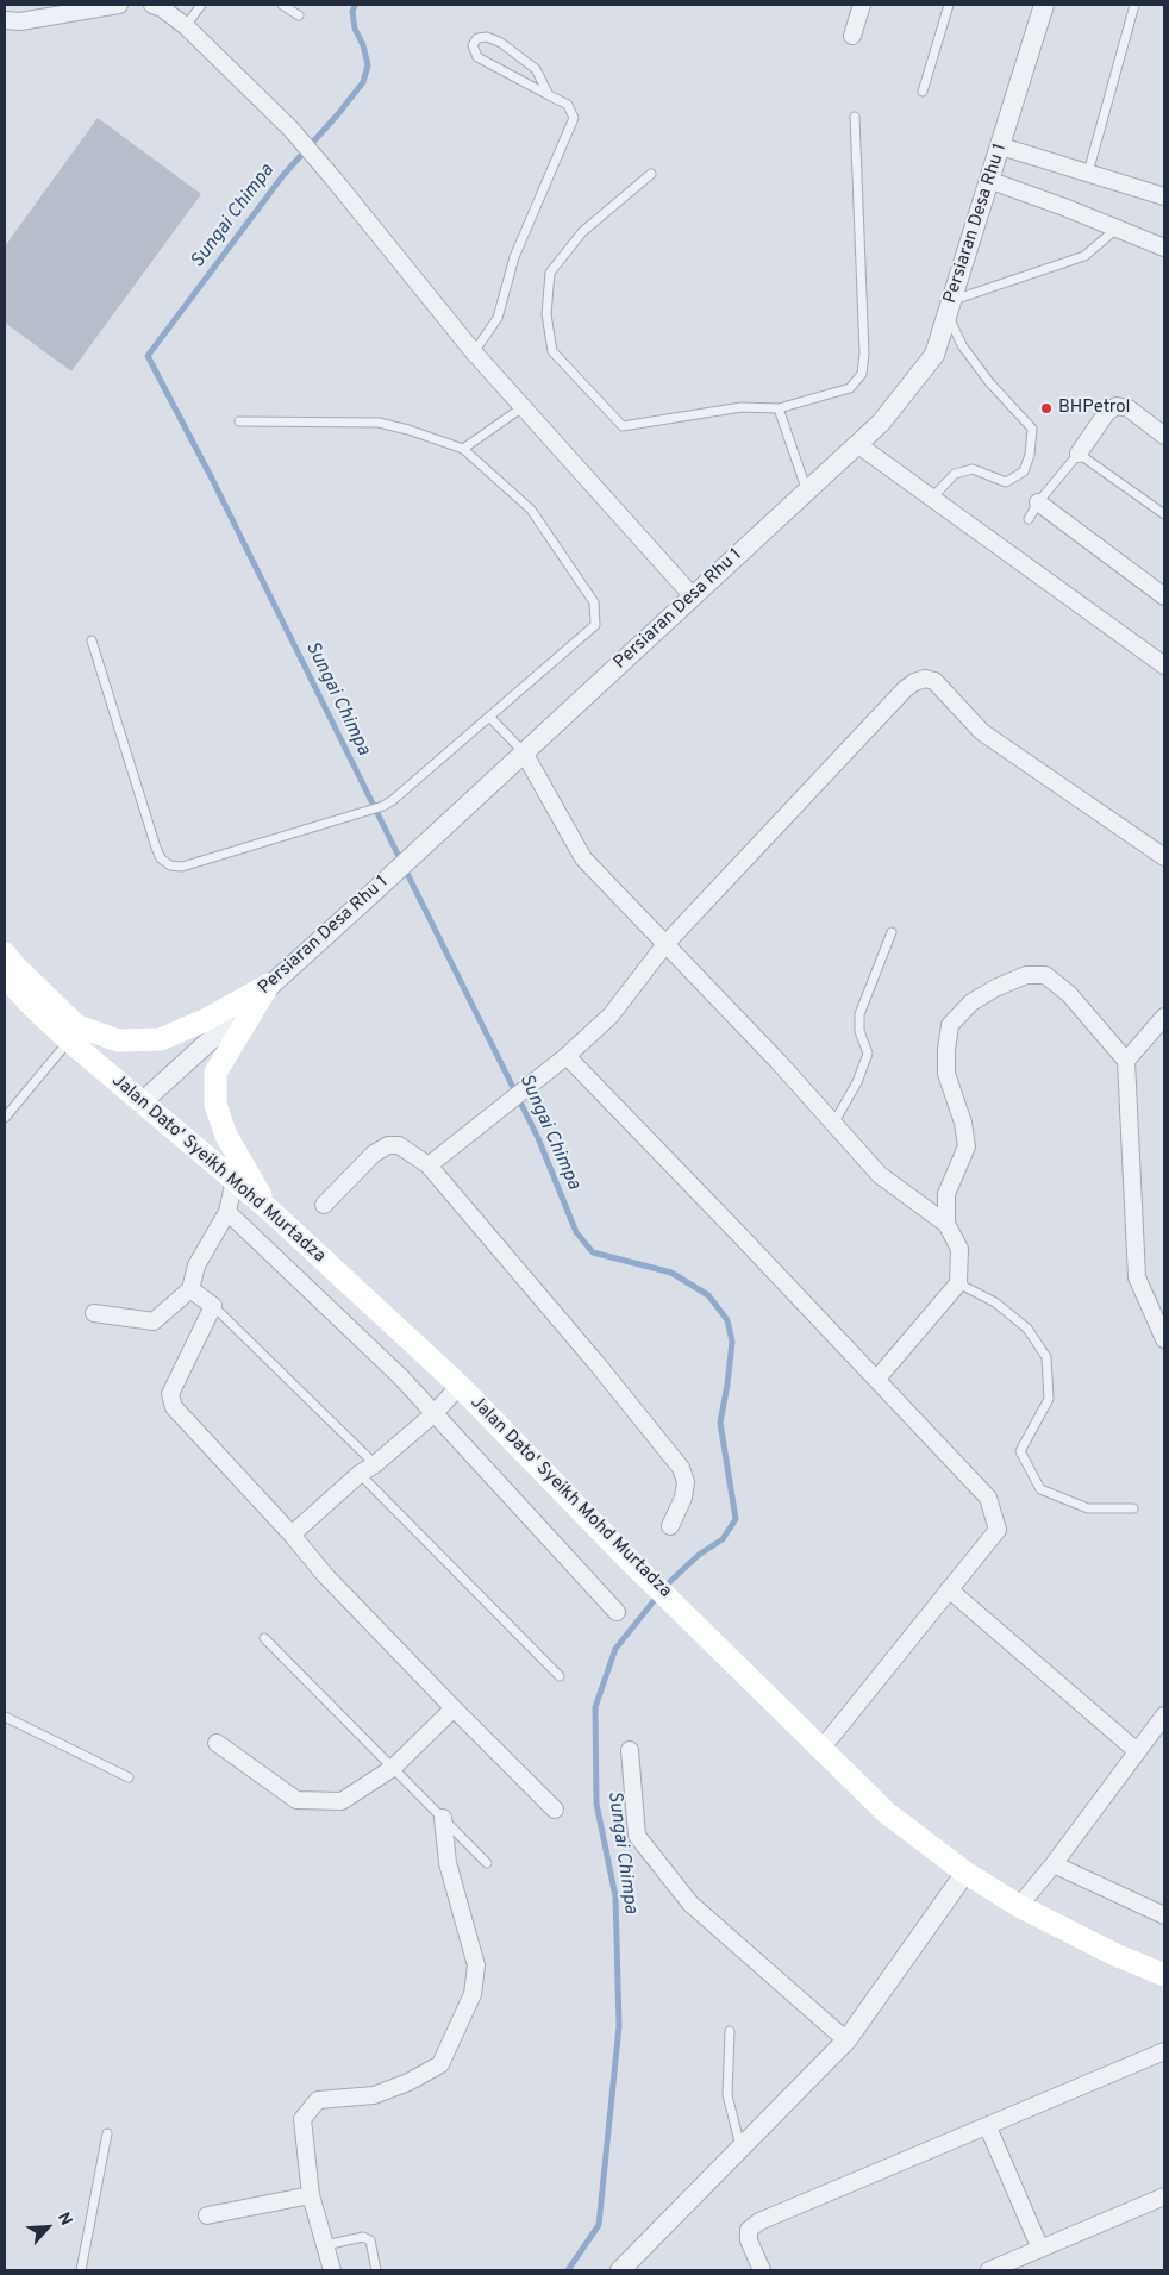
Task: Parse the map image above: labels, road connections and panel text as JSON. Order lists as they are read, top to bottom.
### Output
{
  "streets": {
    "main road": ["Jalan Dato' Syeikh Mohd Murtadza"],
    "street": ["Persiaran Desa Rhu 1"]
  },
  "crossings": [
    ["Persiaran Desa Rhu 1", "Jalan Dato' Syeikh Mohd Murtadza"]
  ],
  "water": ["Sungai Chimpa"],
  "places": ["BHPetrol"],
  "north": "top right"
}
